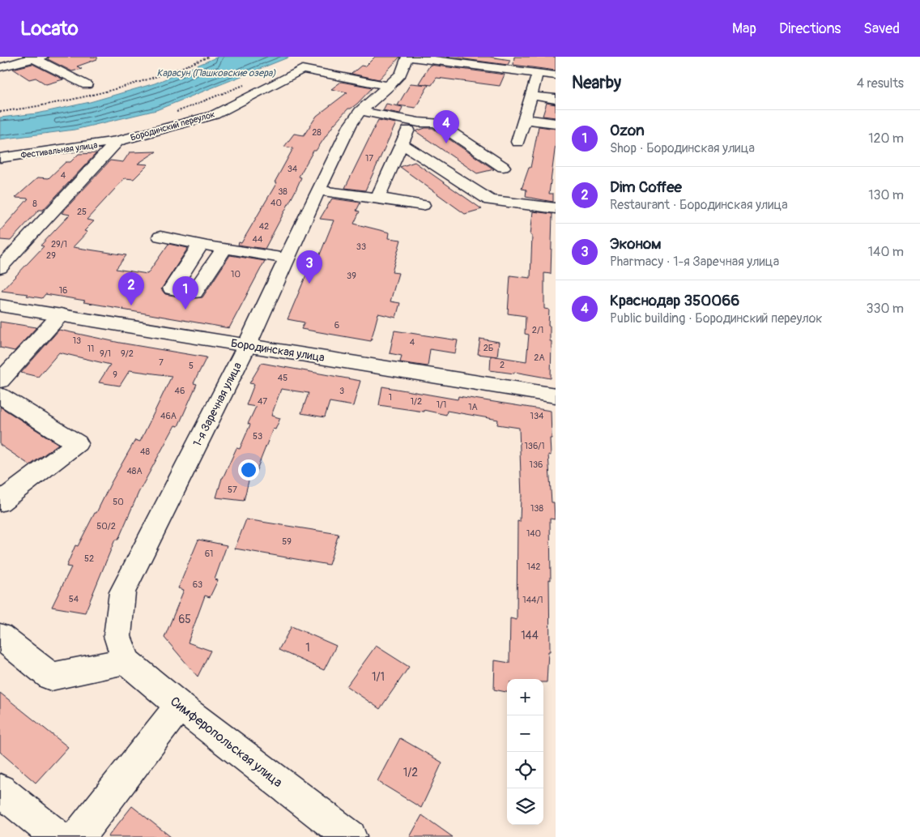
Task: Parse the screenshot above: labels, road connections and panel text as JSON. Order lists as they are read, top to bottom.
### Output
{
  "streets": {
    "street": [
      "Бородинский переулок",
      "Фестивальная улица",
      "Бородинская улица",
      "1-я Заречная улица",
      "Симферопольская улица"
    ]
  },
  "crossings": [
    ["Бородинский переулок", "Фестивальная улица"],
    ["Бородинский переулок", "1-я Заречная улица"],
    ["Бородинская улица", "1-я Заречная улица"],
    ["1-я Заречная улица", "Симферопольская улица"]
  ],
  "water": ["Карасун (Пашковские озера)"],
  "house_numbers": [
    "28",
    "17",
    "34",
    "4",
    "38",
    "40",
    "8",
    "25",
    "42",
    "44",
    "29/1",
    "33",
    "29",
    "10",
    "39",
    "16",
    "6",
    "2/1",
    "13",
    "4",
    "2Б",
    "11",
    "9/1",
    "9/2",
    "2А",
    "7",
    "2",
    "5",
    "9",
    "45",
    "46",
    "3",
    "1",
    "47",
    "1/2",
    "1/1",
    "1А",
    "46А",
    "134",
    "53",
    "136/1",
    "48",
    "136",
    "48А",
    "57",
    "50",
    "138",
    "50/2",
    "140",
    "59",
    "61",
    "52",
    "142",
    "63",
    "54",
    "144/1",
    "65",
    "144",
    "1",
    "1/1",
    "1/2"
  ],
  "page": {
    "header": "Locato",
    "nav": ["Map", "Directions", "Saved"],
    "heading": ["Nearby", "4 results"],
    "list": [
      {
        "mark": "1",
        "name": "Ozon",
        "note": "Shop · Бородинская улица",
        "value": "120 m"
      },
      {
        "mark": "2",
        "name": "Dim Coffee",
        "note": "Restaurant · Бородинская улица",
        "value": "130 m"
      },
      {
        "mark": "3",
        "name": "Эконом",
        "note": "Pharmacy · 1-я Заречная улица",
        "value": "140 m"
      },
      {
        "mark": "4",
        "name": "Краснодар 350066",
        "note": "Public building · Бородинский переулок",
        "value": "330 m"
      }
    ],
    "pins": [
      "4",
      "3",
      "2",
      "1"
    ],
    "map_buttons": ["+", "−"]
  }
}
